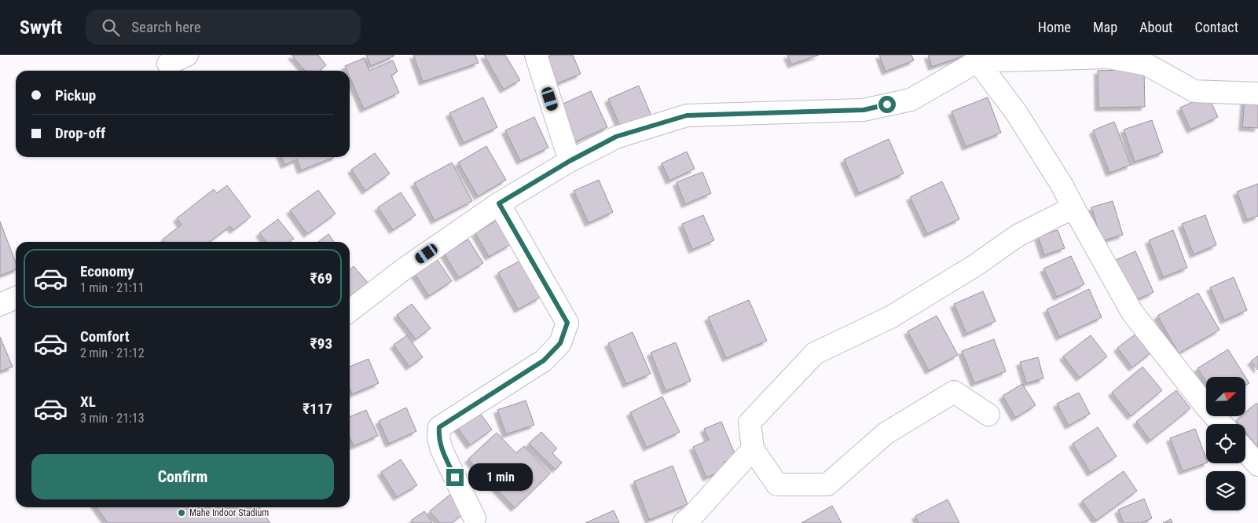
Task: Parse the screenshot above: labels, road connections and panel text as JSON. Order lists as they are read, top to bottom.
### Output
{
  "places": ["Mahe Indoor Stadium"],
  "north": "top right",
  "page": {
    "header": "Swyft",
    "search": "Search here",
    "nav": [
      "Home",
      "Map",
      "About",
      "Contact"
    ],
    "banner": ["Pickup", "Drop-off"],
    "list": [
      {
        "name": "Economy",
        "note": "1 min · 21:11",
        "value": "₹69"
      },
      {
        "name": "Comfort",
        "note": "2 min · 21:12",
        "value": "₹93"
      },
      {
        "name": "XL",
        "note": "3 min · 21:13",
        "value": "₹117"
      }
    ],
    "buttons": "Confirm",
    "bubble": "1 min"
  }
}
